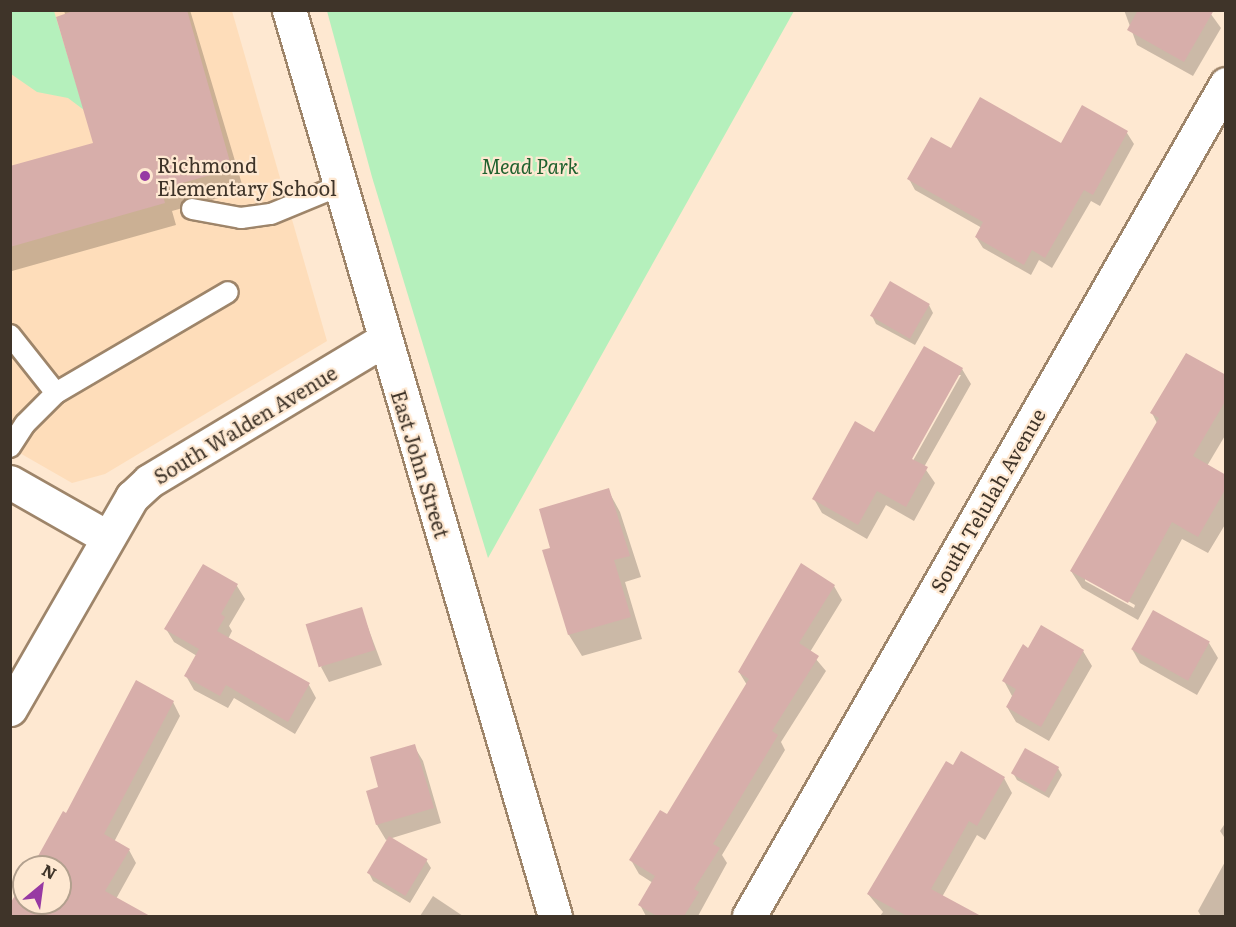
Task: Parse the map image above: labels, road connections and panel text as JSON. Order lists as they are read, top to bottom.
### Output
{
  "streets": {
    "street": ["South Walden Avenue", "East John Street", "South Telulah Avenue"]
  },
  "crossings": [
    ["South Walden Avenue", "East John Street"]
  ],
  "parks": ["Mead Park"],
  "places": ["Richmond Elementary School"],
  "north": "top right"
}
